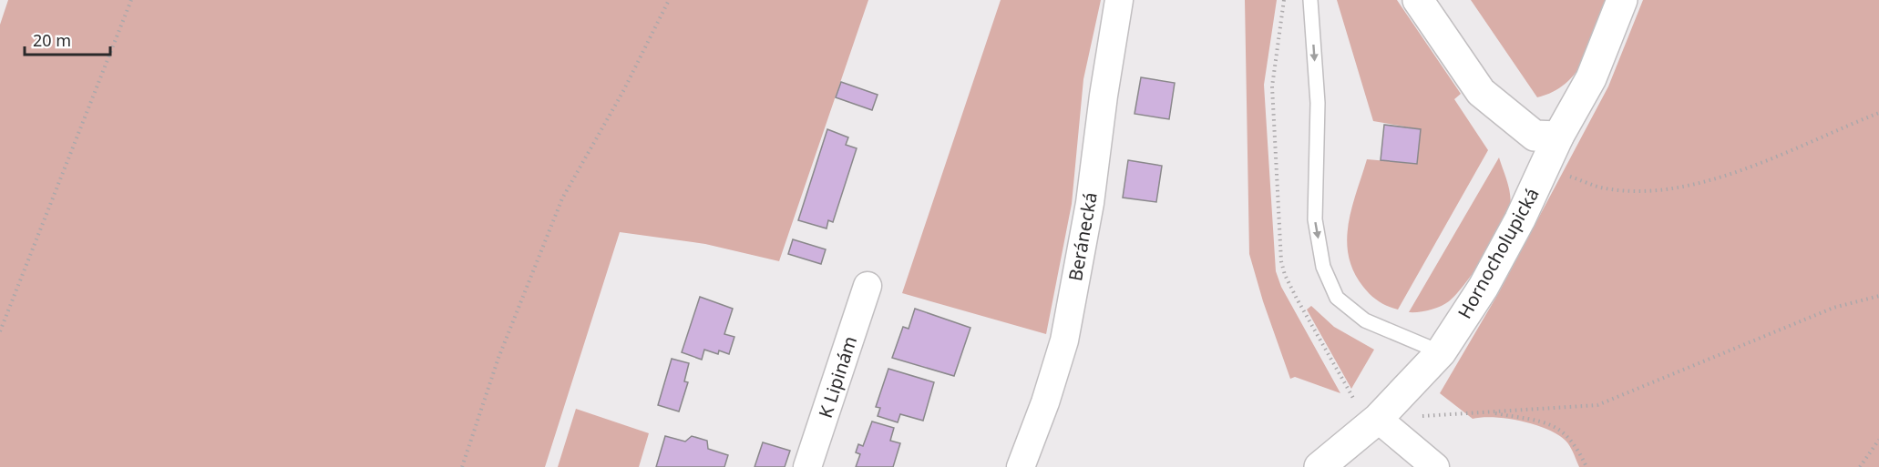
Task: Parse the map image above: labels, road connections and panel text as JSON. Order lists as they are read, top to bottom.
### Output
{
  "streets": {
    "street": ["Beránecká", "Hornocholupická", "K Lipinám"]
  },
  "scale_bar": "20 m"
}
